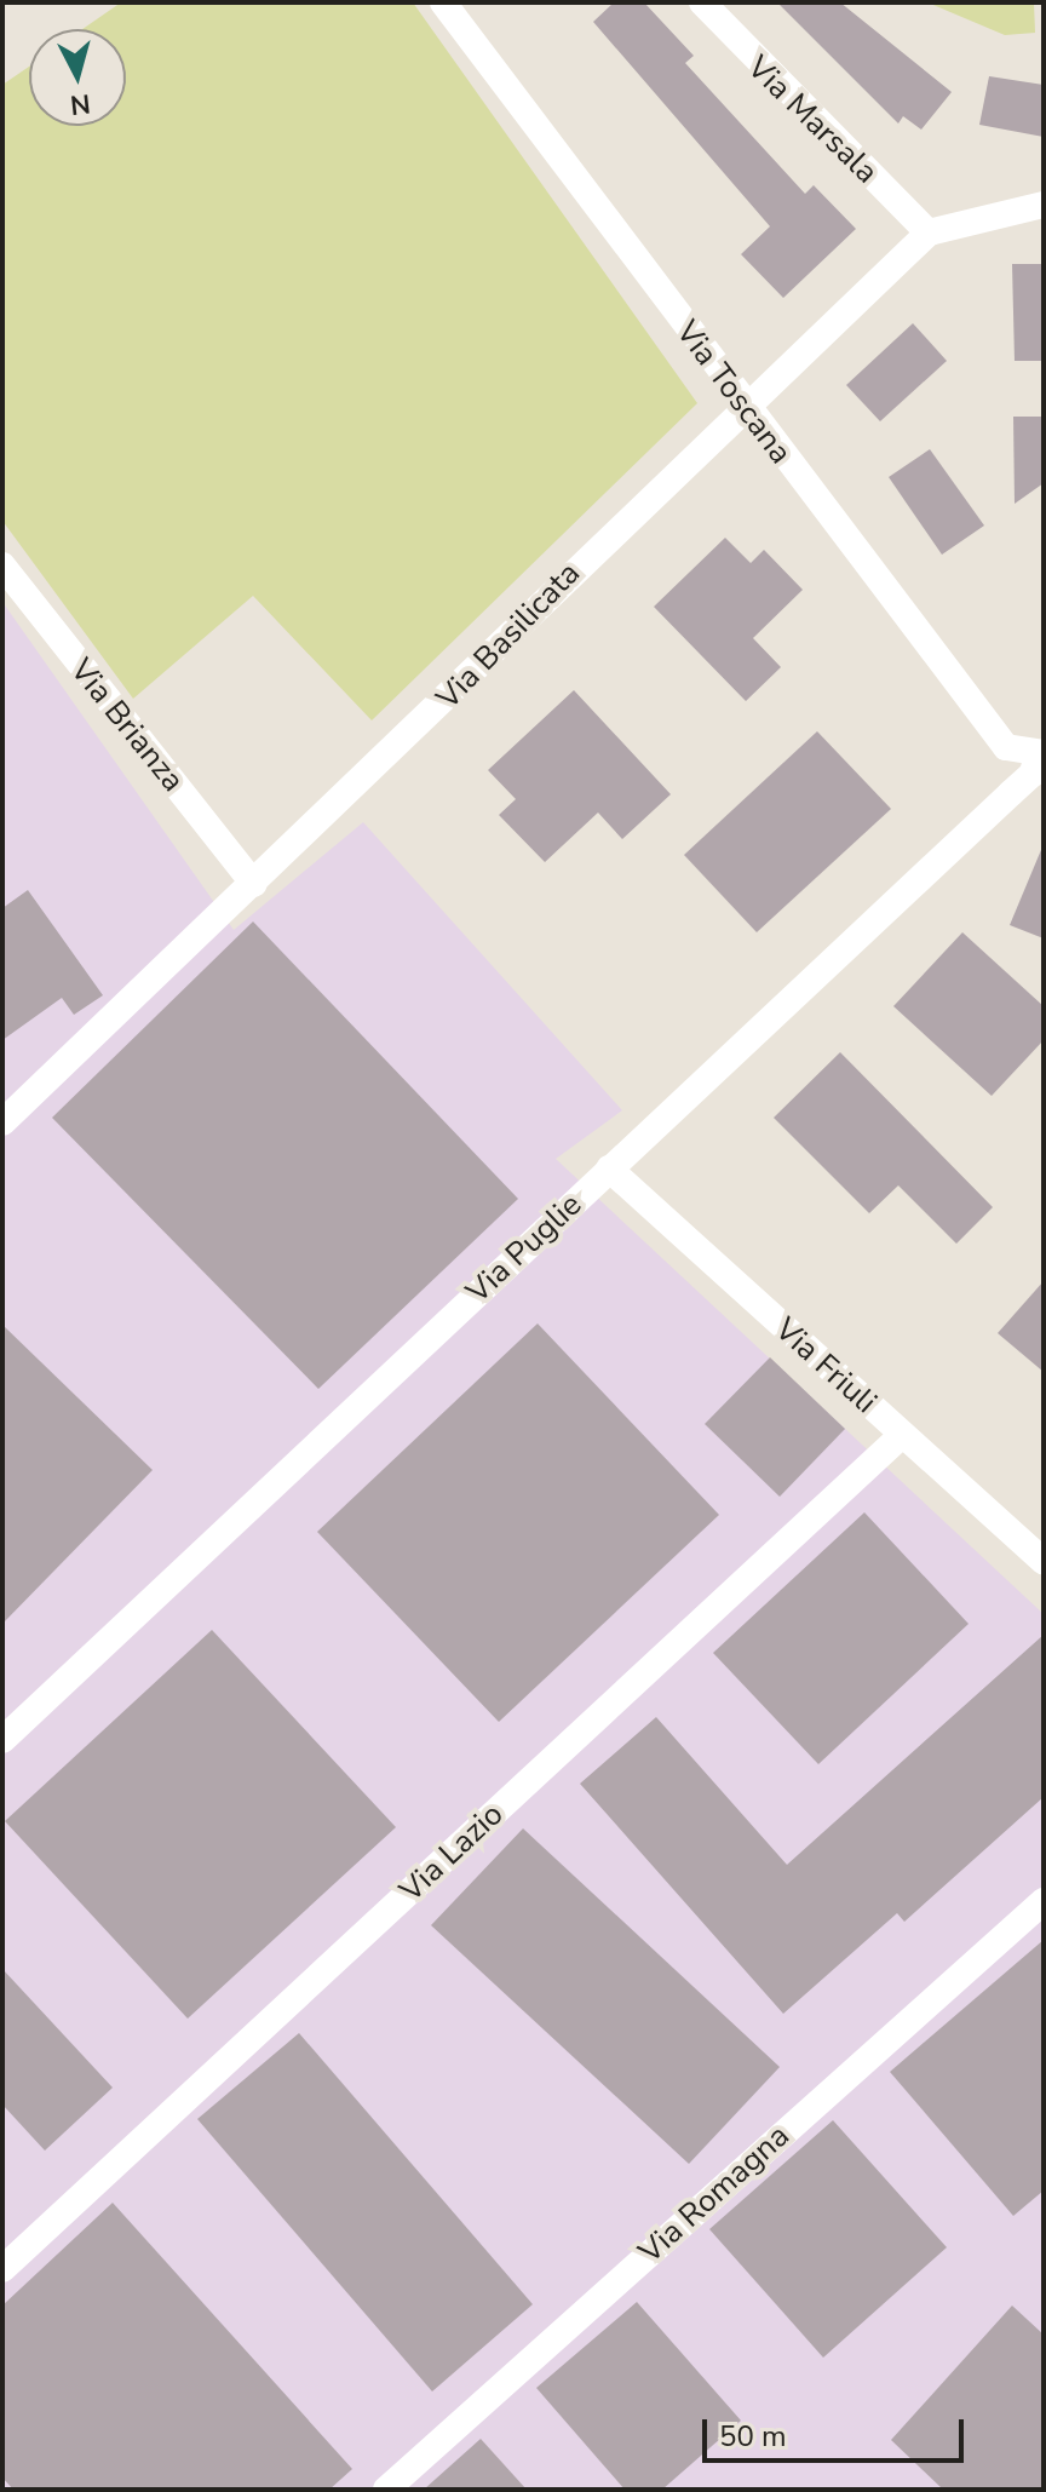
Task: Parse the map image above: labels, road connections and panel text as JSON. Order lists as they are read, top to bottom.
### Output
{
  "streets": {
    "street": [
      "Via Marsala",
      "Via Toscana",
      "Via Basilicata",
      "Via Brianza",
      "Via Puglie",
      "Via Friuli",
      "Via Lazio",
      "Via Romagna"
    ]
  },
  "crossings": [
    ["Via Marsala", "Via Basilicata"],
    ["Via Toscana", "Via Basilicata"],
    ["Via Toscana", "Via Puglie"],
    ["Via Basilicata", "Via Brianza"],
    ["Via Puglie", "Via Friuli"],
    ["Via Friuli", "Via Lazio"]
  ],
  "scale_bar": "50 m",
  "north": "bottom"
}
